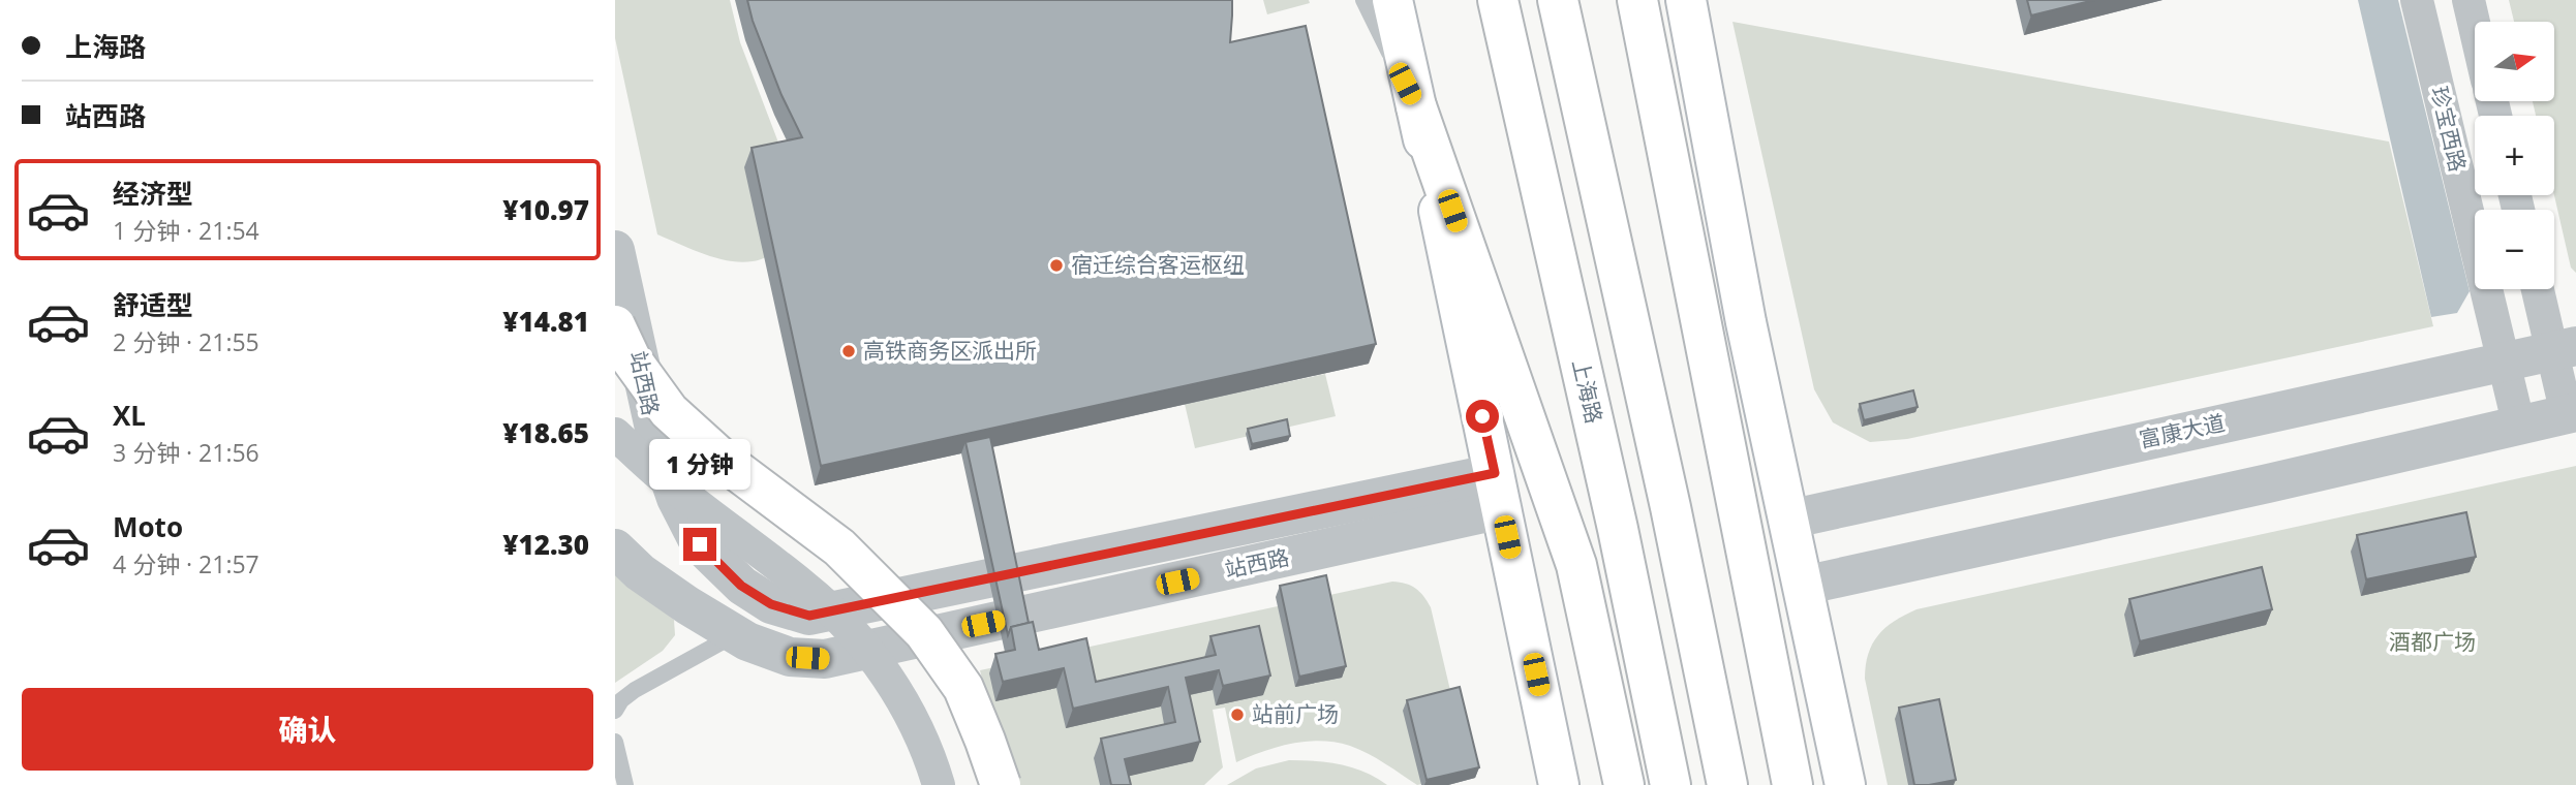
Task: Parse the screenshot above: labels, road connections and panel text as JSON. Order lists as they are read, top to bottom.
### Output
{
  "streets": {
    "main road": ["上海路"],
    "street": ["珍宝西路", "站西路", "富康大道"]
  },
  "crossings": [
    ["珍宝西路", "富康大道"]
  ],
  "parks": ["酒都广场"],
  "places": ["宿迁综合客运枢纽", "高铁商务区派出所", "站前广场"],
  "north": "right",
  "page": {
    "banner": ["上海路", "站西路"],
    "map_buttons": ["+", "−"],
    "list": [
      {
        "name": "经济型",
        "note": "1 分钟 · 21:54",
        "value": "¥10.97"
      },
      {
        "name": "舒适型",
        "note": "2 分钟 · 21:55",
        "value": "¥14.81"
      },
      {
        "name": "XL",
        "note": "3 分钟 · 21:56",
        "value": "¥18.65"
      },
      {
        "name": "Moto",
        "note": "4 分钟 · 21:57",
        "value": "¥12.30"
      }
    ],
    "bubble": "1 分钟",
    "buttons": "确认"
  }
}
